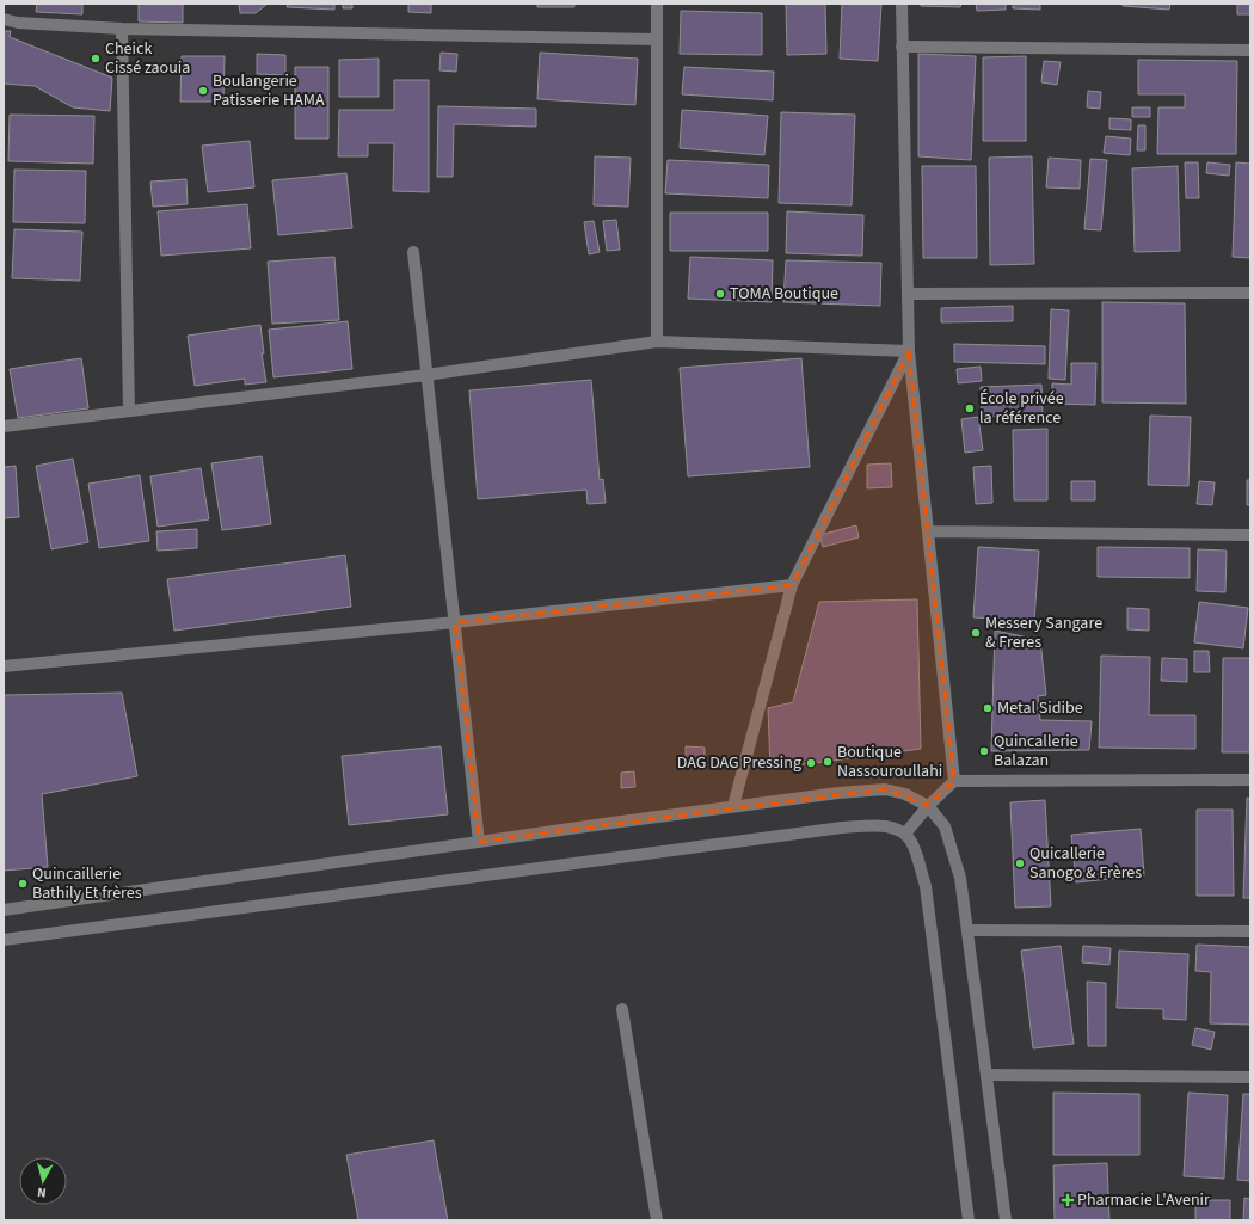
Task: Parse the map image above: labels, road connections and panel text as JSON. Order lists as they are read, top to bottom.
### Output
{
  "places": {
    "other": [
      "Cheick Cissé zaouia",
      "Boulangerie Patisserie HAMA",
      "TOMA Boutique",
      "École privée la référence",
      "Messery Sangare & Freres",
      "Metal Sidibe",
      "Quincallerie Balazan",
      "Boutique Nassouroullahi",
      "DAG DAG Pressing",
      "Quicallerie Sanogo & Frères",
      "Quincaillerie Bathily Et frères"
    ],
    "health": ["Pharmacie L'Avenir"]
  },
  "north": "bottom"
}
